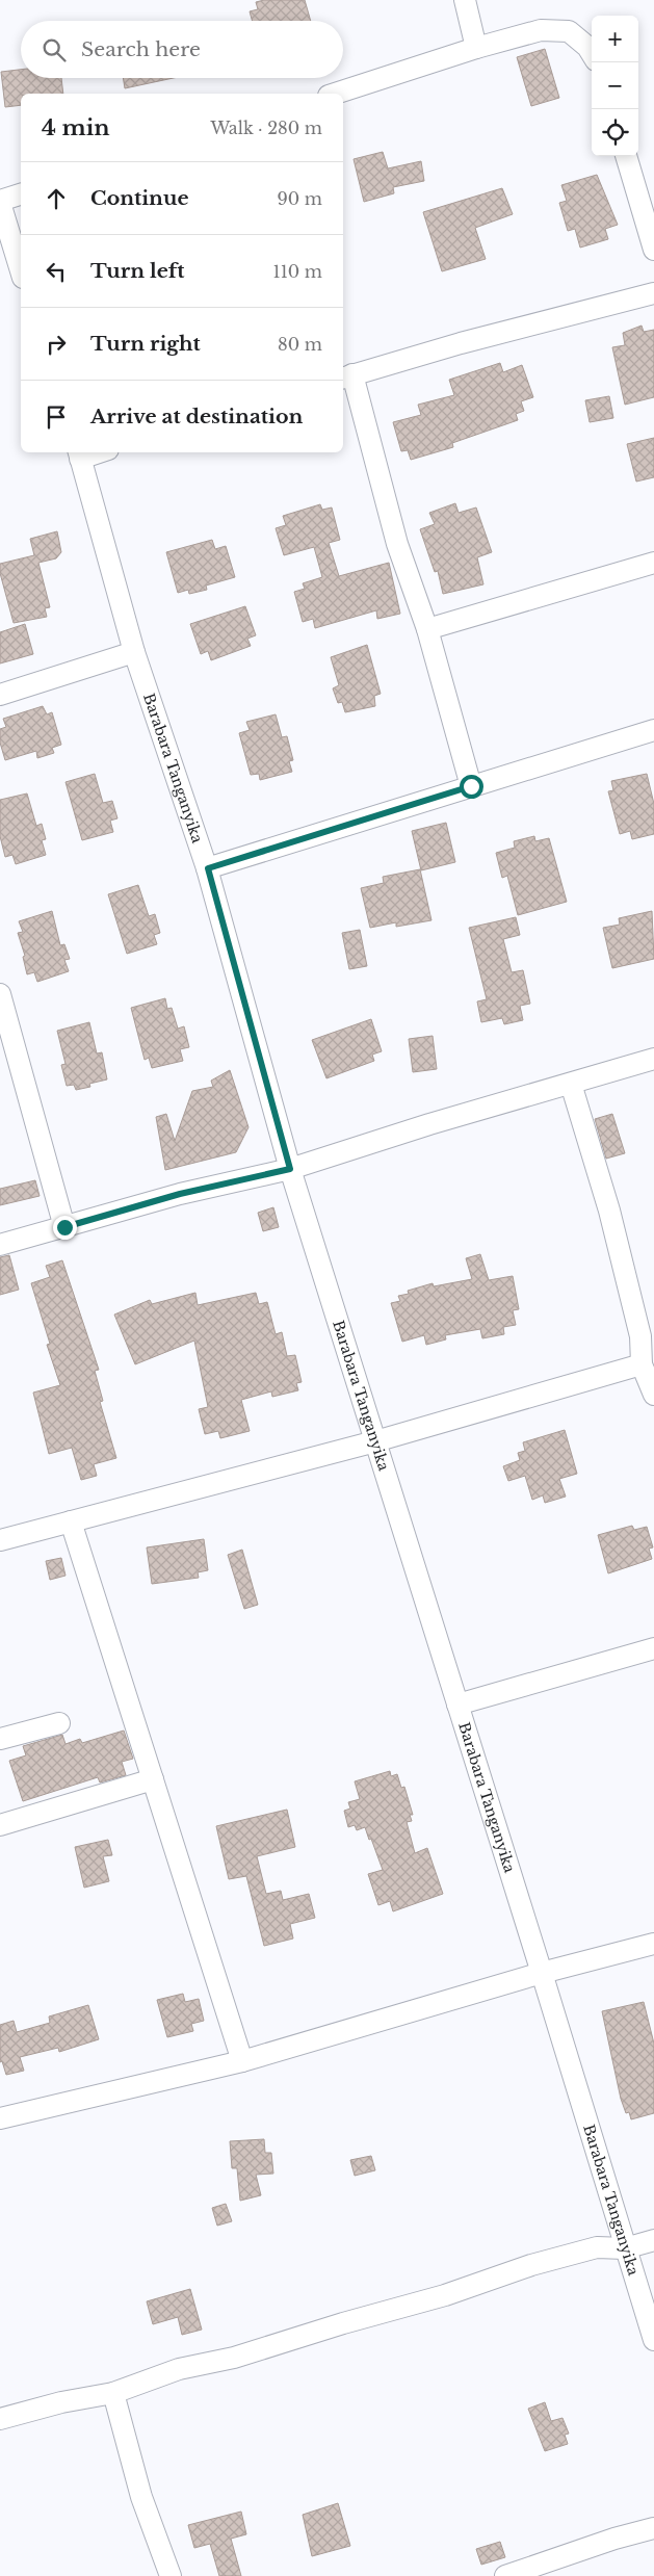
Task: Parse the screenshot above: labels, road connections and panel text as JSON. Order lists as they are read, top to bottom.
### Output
{
  "streets": {
    "street": ["Barabara Tanganyika"]
  },
  "page": {
    "map_buttons": ["+", "−"],
    "search": "Search here",
    "heading": ["4 min", "Walk · 280 m"],
    "list": [
      ["Continue", "90 m"],
      ["Turn left", "110 m"],
      ["Turn right", "80 m"],
      "Arrive at destination"
    ]
  }
}
